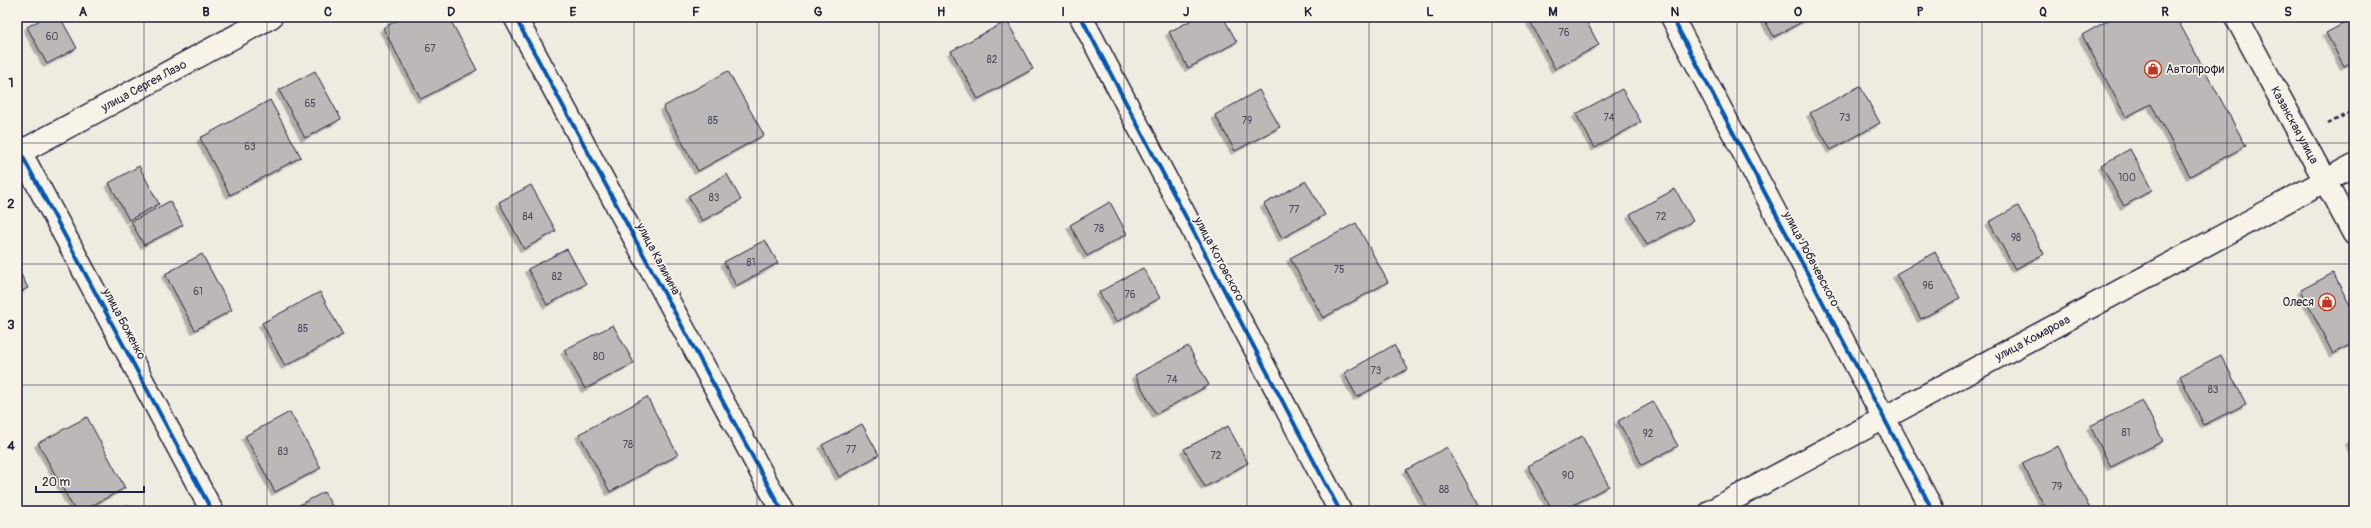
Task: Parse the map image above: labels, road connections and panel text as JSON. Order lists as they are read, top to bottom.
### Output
{
  "streets": {
    "street": [
      "улица Сергея Лазо",
      "Казанская улица",
      "улица Калинина",
      "улица Котовского",
      "улица Лобачевского",
      "улица Боженко",
      "улица Комарова"
    ]
  },
  "crossings": [
    ["улица Сергея Лазо", "улица Боженко"],
    ["Казанская улица", "улица Комарова"],
    ["улица Лобачевского", "улица Комарова"]
  ],
  "places": {
    "shop": ["Автопрофи", "Олеся"]
  },
  "house_numbers": [
    "76",
    "60",
    "67",
    "82",
    "65",
    "74",
    "73",
    "85",
    "79",
    "63",
    "100",
    "83",
    "77",
    "84",
    "72",
    "78",
    "98",
    "81",
    "75",
    "82",
    "96",
    "61",
    "76",
    "85",
    "80",
    "73",
    "74",
    "83",
    "81",
    "92",
    "78",
    "77",
    "83",
    "72",
    "90",
    "79",
    "88"
  ],
  "scale_bar": "20 m",
  "grid": {
    "columns": [
      "A",
      "B",
      "C",
      "D",
      "E",
      "F",
      "G",
      "H",
      "I",
      "J",
      "K",
      "L",
      "M",
      "N",
      "O",
      "P",
      "Q",
      "R",
      "S"
    ],
    "rows": [
      "1",
      "2",
      "3",
      "4"
    ]
  }
}
